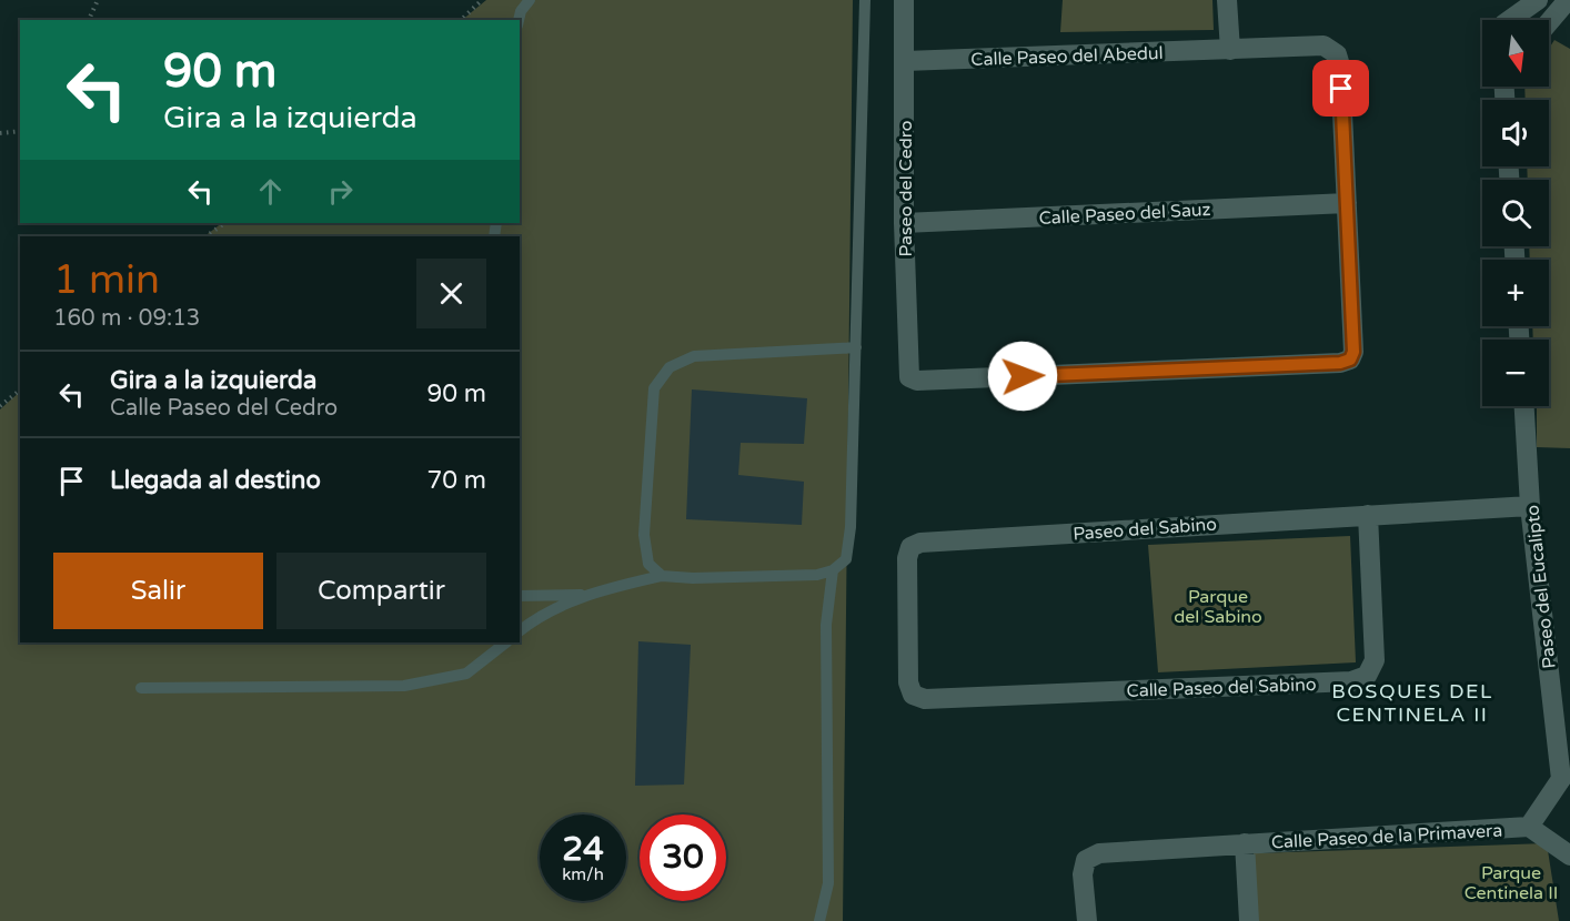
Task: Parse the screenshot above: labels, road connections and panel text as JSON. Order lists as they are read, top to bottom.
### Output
{
  "streets": {
    "street": [
      "Calle Paseo del Abedul",
      "Paseo del Cedro",
      "Calle Paseo del Sauz",
      "Paseo del Sabino",
      "Paseo del Eucalipto",
      "Calle Paseo del Sabino",
      "Calle Paseo de la Primavera"
    ]
  },
  "crossings": [
    ["Calle Paseo del Abedul", "Paseo del Cedro"],
    ["Calle Paseo del Abedul", "Calle Paseo del Sauz"],
    ["Paseo del Cedro", "Calle Paseo del Sauz"],
    ["Paseo del Sabino", "Paseo del Eucalipto"],
    ["Paseo del Sabino", "Calle Paseo del Sabino"]
  ],
  "districts": ["BOSQUES DEL CENTINELA II"],
  "parks": ["Parque del Sabino", "Parque Centinela II"],
  "north": "bottom",
  "page": {
    "map_buttons": ["+", "−"],
    "turn": ["90 m", "Gira a la izquierda"],
    "heading": ["1 min", "160 m · 09:13"],
    "list": [
      {
        "name": "Gira a la izquierda",
        "note": "Calle Paseo del Cedro",
        "value": "90 m"
      },
      {
        "name": "Llegada al destino",
        "value": "70 m"
      }
    ],
    "buttons": ["Salir", "Compartir"],
    "speed": "24 km/h",
    "limit": "30"
  }
}
